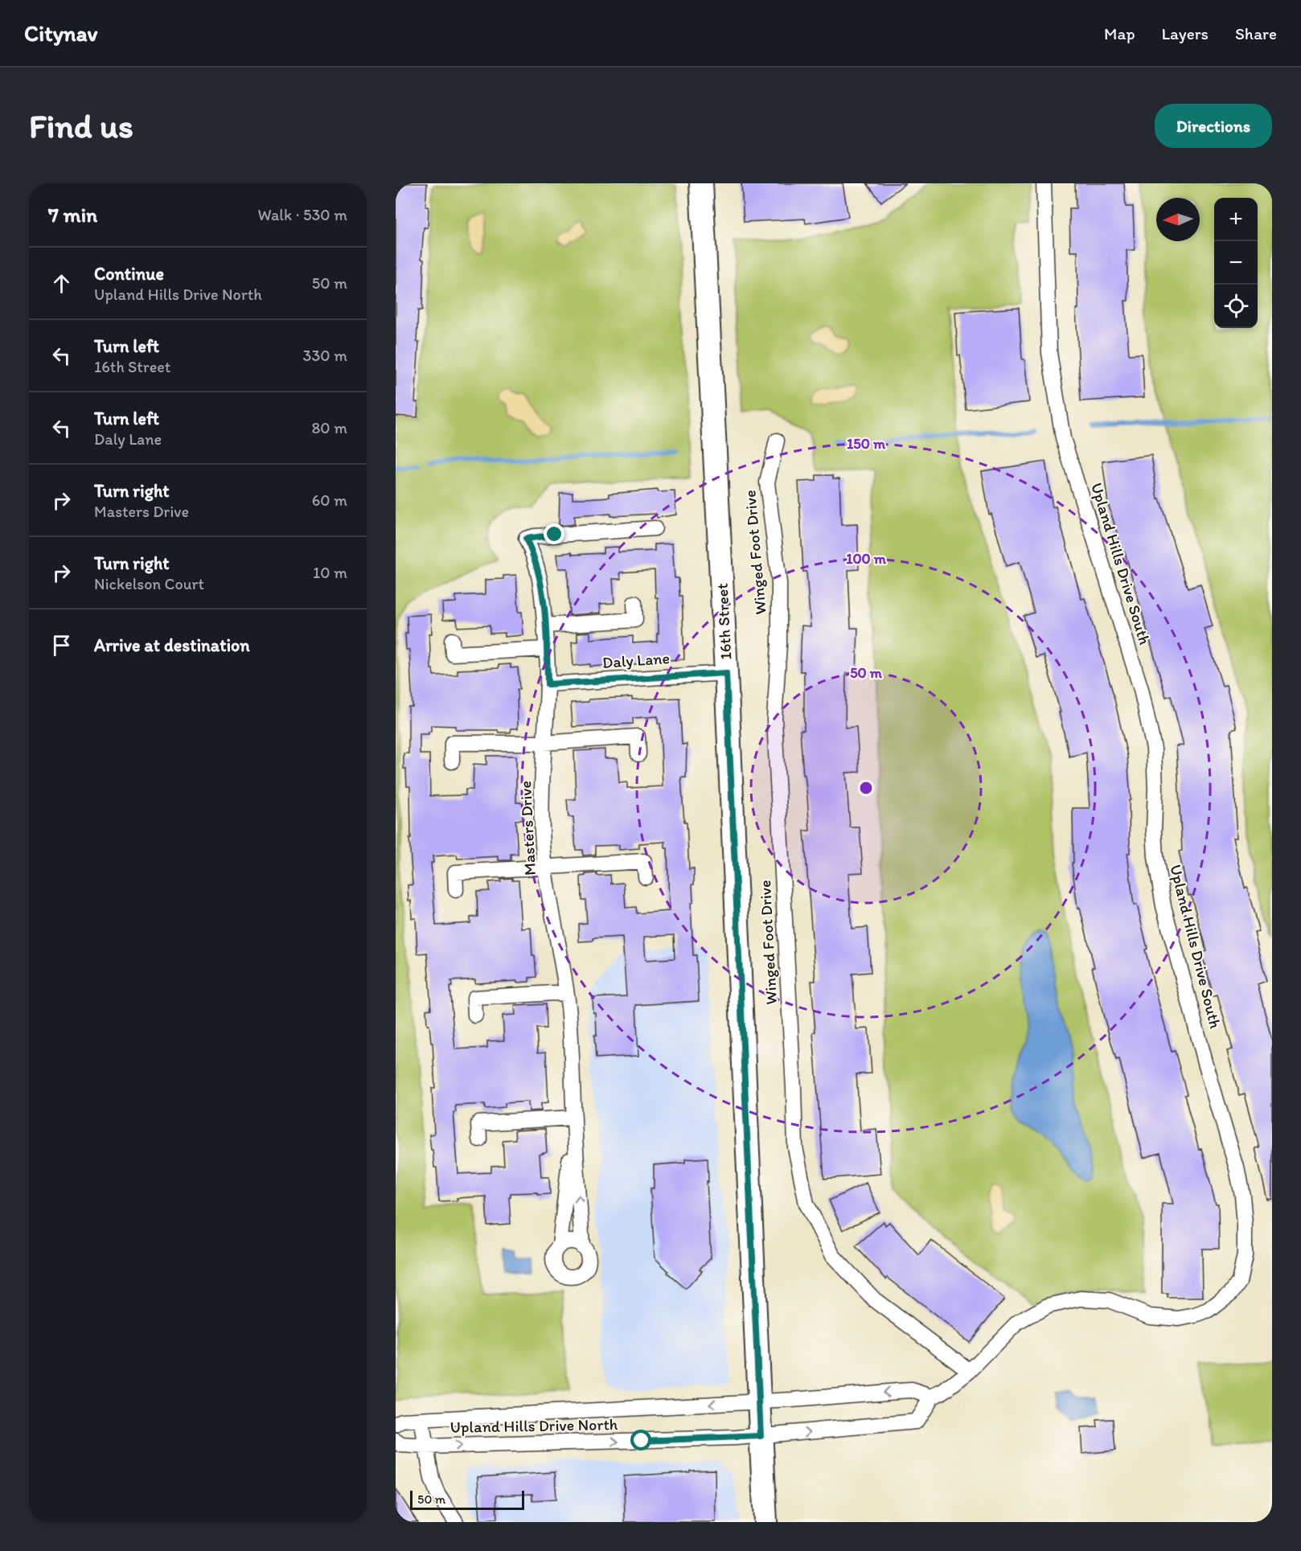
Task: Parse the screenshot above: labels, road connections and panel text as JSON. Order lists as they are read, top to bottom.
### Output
{
  "streets": {
    "main road": ["16th Street"],
    "street": [
      "Winged Foot Drive",
      "Upland Hills Drive South",
      "Daly Lane",
      "Masters Drive",
      "Upland Hills Drive North"
    ]
  },
  "crossings": [
    ["Winged Foot Drive", "Upland Hills Drive South"],
    ["Upland Hills Drive South", "16th Street"],
    ["Upland Hills Drive South", "Upland Hills Drive North"],
    ["16th Street", "Daly Lane"],
    ["16th Street", "Upland Hills Drive North"],
    ["Daly Lane", "Masters Drive"]
  ],
  "scale_bar": "50 m",
  "north": "left",
  "page": {
    "header": "Citynav",
    "nav": ["Map", "Layers", "Share"],
    "buttons": "Directions",
    "title": "Find us",
    "heading": ["7 min", "Walk · 530 m"],
    "map_buttons": ["+", "−"],
    "list": [
      ["Continue", "Upland Hills Drive North", "50 m"],
      ["Turn left", "16th Street", "330 m"],
      ["Turn left", "Daly Lane", "80 m"],
      ["Turn right", "Masters Drive", "60 m"],
      ["Turn right", "Nickelson Court", "10 m"],
      "Arrive at destination"
    ],
    "scale": "50 m"
  },
  "rings": ["150 m", "100 m", "50 m"]
}
